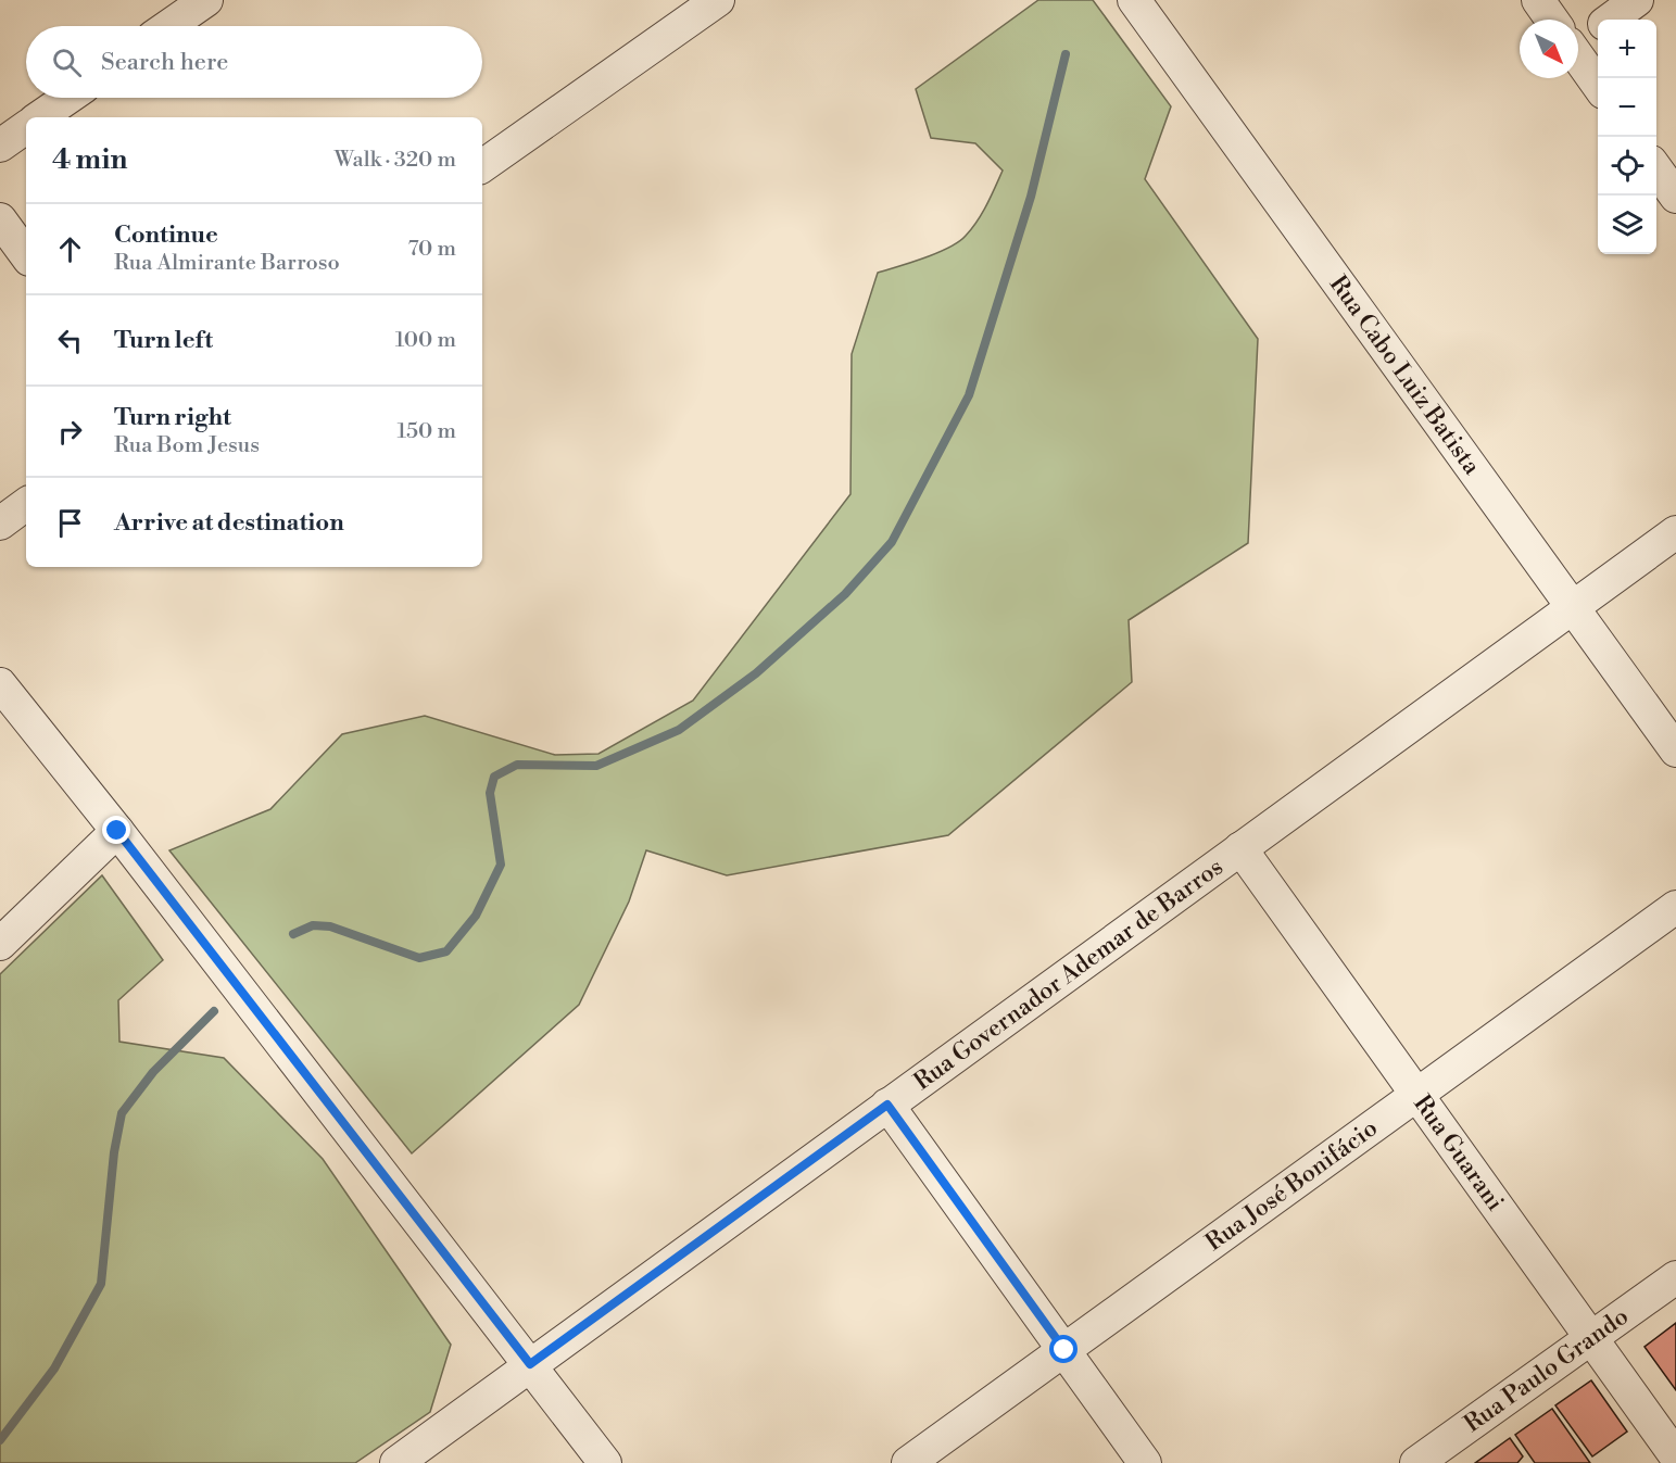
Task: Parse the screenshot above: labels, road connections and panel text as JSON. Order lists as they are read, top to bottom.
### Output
{
  "streets": {
    "street": [
      "Rua Cabo Luiz Batista",
      "Rua Governador Ademar de Barros",
      "Rua Guarani",
      "Rua José Bonifácio",
      "Rua Paulo Grando"
    ]
  },
  "crossings": [
    ["Rua Cabo Luiz Batista", "Rua Governador Ademar de Barros"],
    ["Rua Governador Ademar de Barros", "Rua Guarani"],
    ["Rua Guarani", "Rua José Bonifácio"],
    ["Rua Guarani", "Rua Paulo Grando"]
  ],
  "north": "bottom right",
  "page": {
    "map_buttons": ["+", "−"],
    "search": "Search here",
    "heading": ["4 min", "Walk · 320 m"],
    "list": [
      ["Continue", "Rua Almirante Barroso", "70 m"],
      ["Turn left", "100 m"],
      ["Turn right", "Rua Bom Jesus", "150 m"],
      "Arrive at destination"
    ]
  }
}
